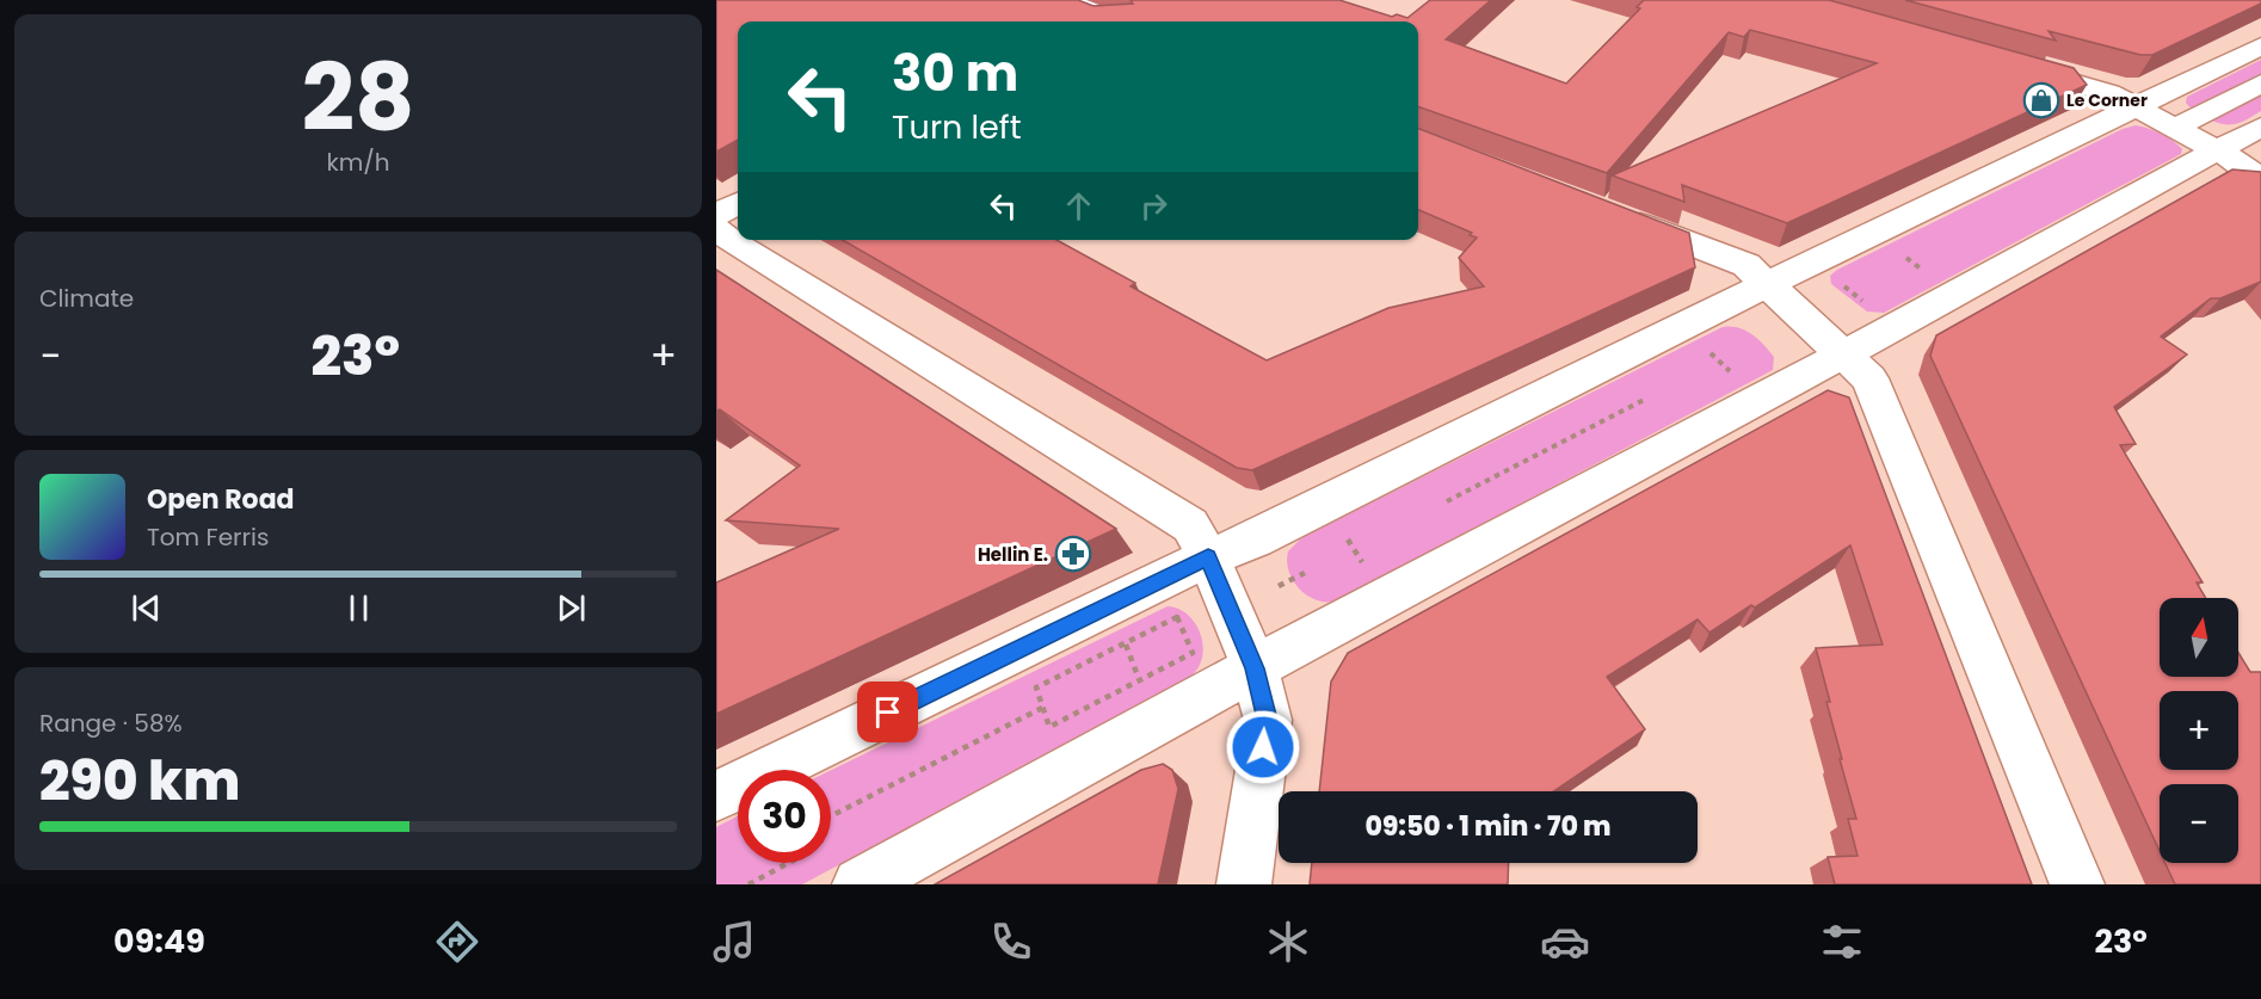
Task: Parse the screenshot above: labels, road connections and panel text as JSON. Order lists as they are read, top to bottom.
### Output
{
  "places": {
    "shop": ["Le Corner"],
    "pharmacy": ["Hellin E."]
  },
  "north": "top",
  "page": {
    "tile": [
      ["28", "km/h"],
      "Climate",
      ["Range · 58%", "290 km"]
    ],
    "turn": ["30 m", "Turn left"],
    "heat": ["−", "23°", "+"],
    "song": ["Open Road", "Tom Ferris"],
    "map_buttons": ["+", "−"],
    "limit": "30",
    "trip": "09:50 · 1 min · 70 m",
    "tabs": ["09:49", "23°"]
  }
}
